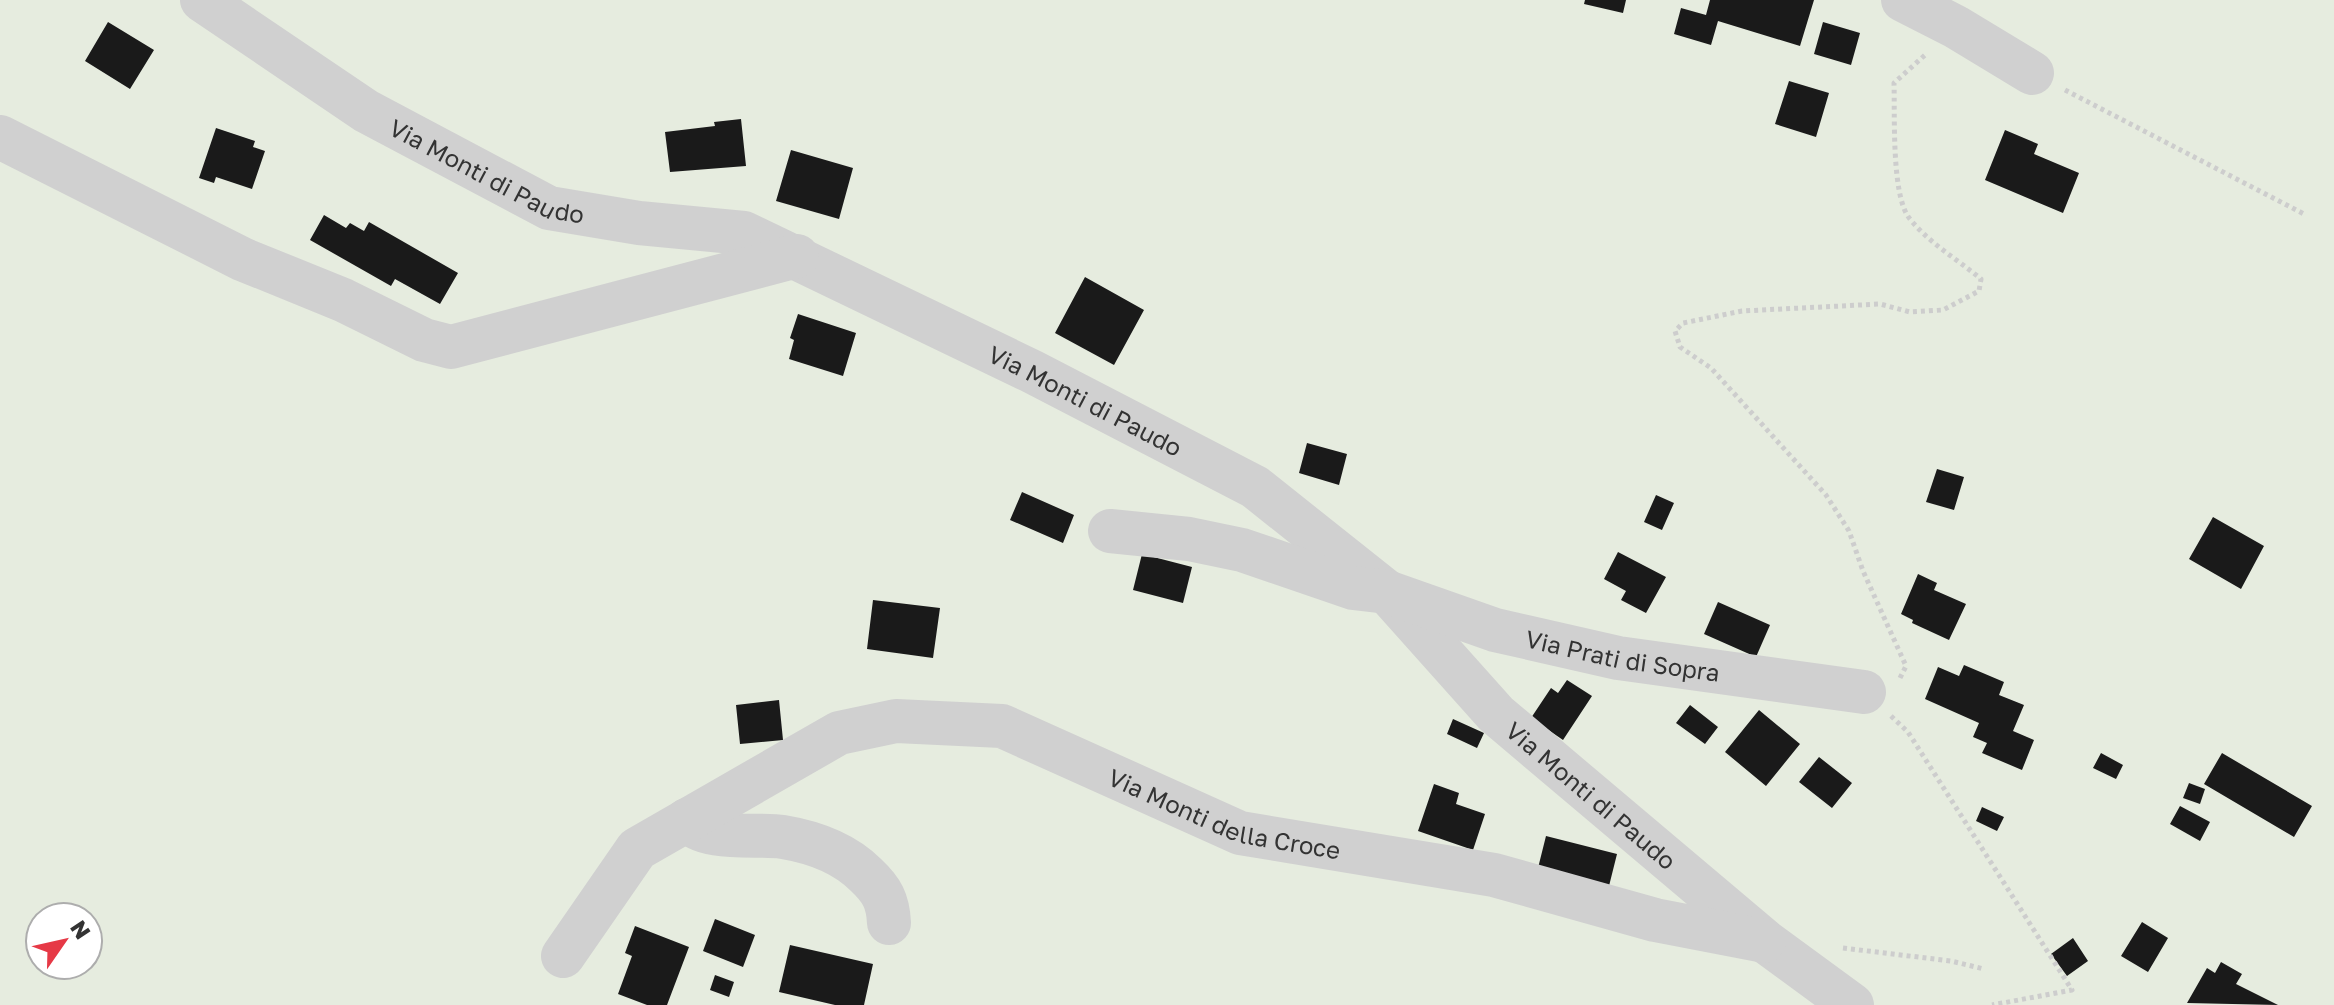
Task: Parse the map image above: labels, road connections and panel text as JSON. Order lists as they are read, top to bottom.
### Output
{
  "streets": {
    "street": ["Via Monti di Paudo", "Via Prati di Sopra", "Via Monti della Croce"]
  },
  "crossings": [
    ["Via Monti di Paudo", "Via Prati di Sopra"],
    ["Via Monti di Paudo", "Via Monti della Croce"]
  ],
  "north": "top right"
}
